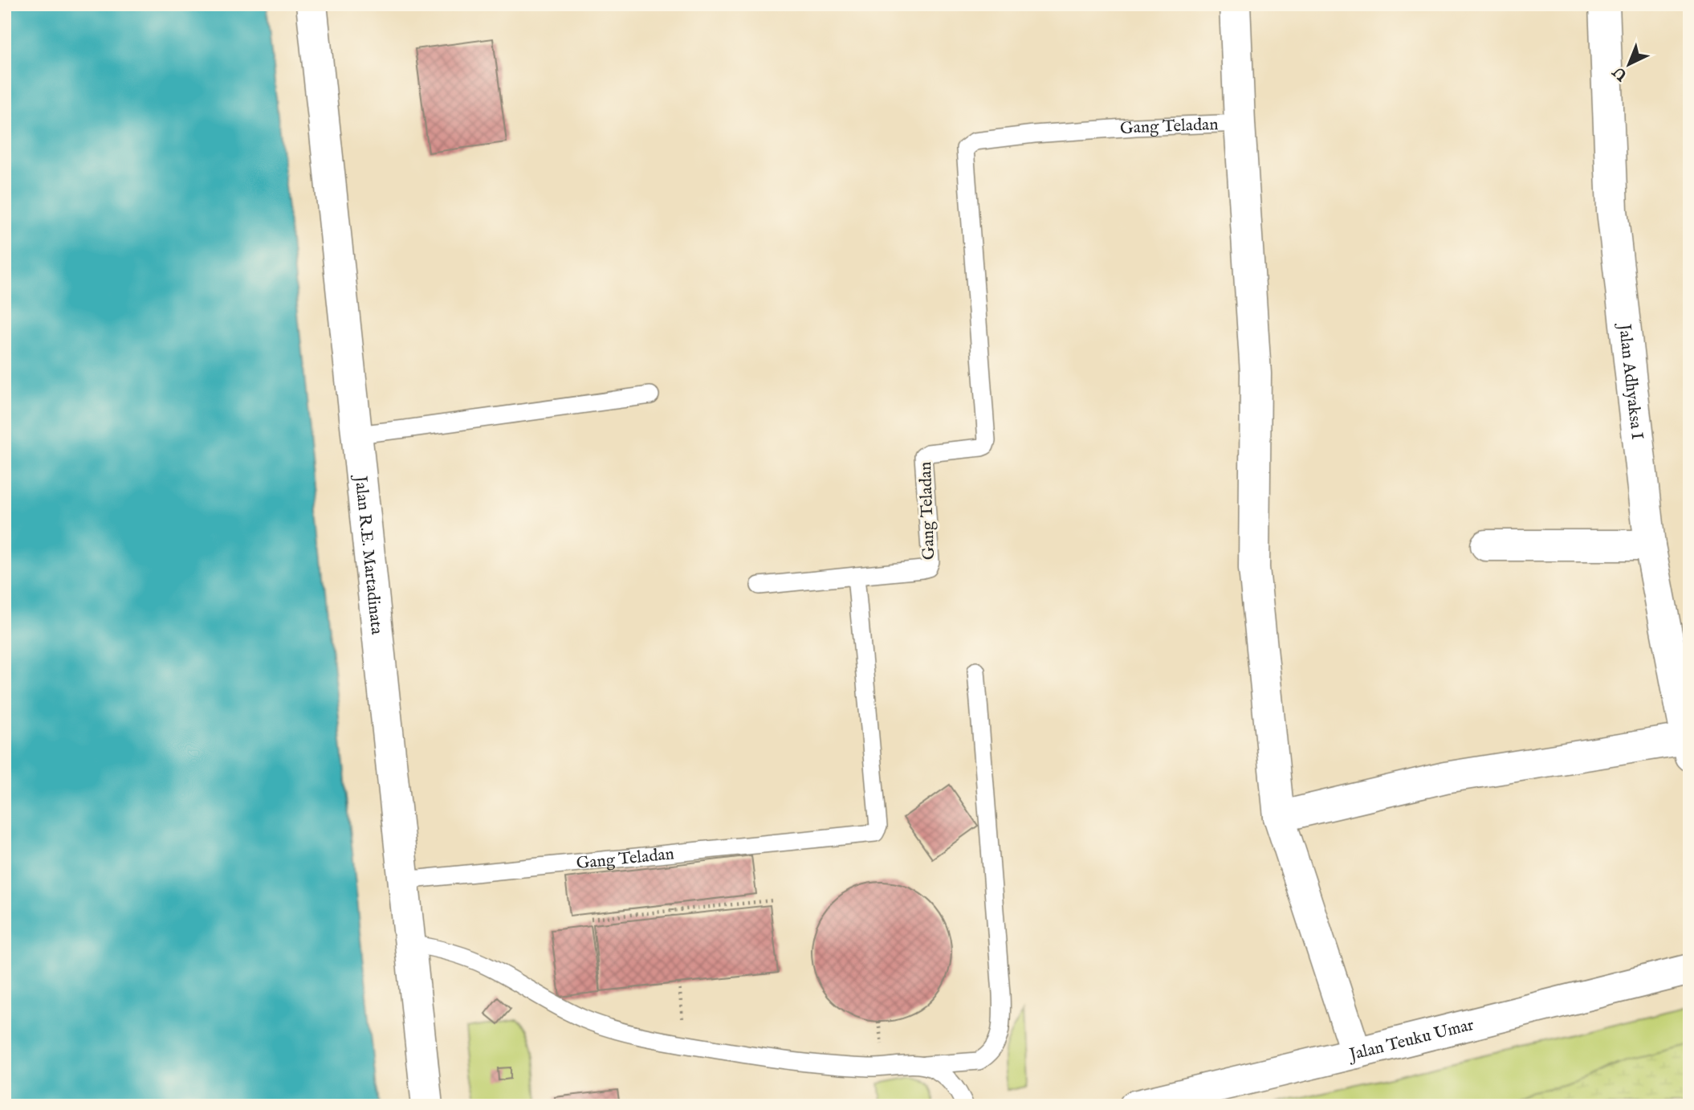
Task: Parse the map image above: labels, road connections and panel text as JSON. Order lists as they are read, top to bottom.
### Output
{
  "streets": {
    "main road": ["Jalan Adhyaksa I", "Jalan R.E. Martadinata", "Jalan Teuku Umar"],
    "lane": ["Gang Teladan"]
  },
  "crossings": [
    ["Gang Teladan", "Jalan R.E. Martadinata"]
  ],
  "north": "bottom left"
}
